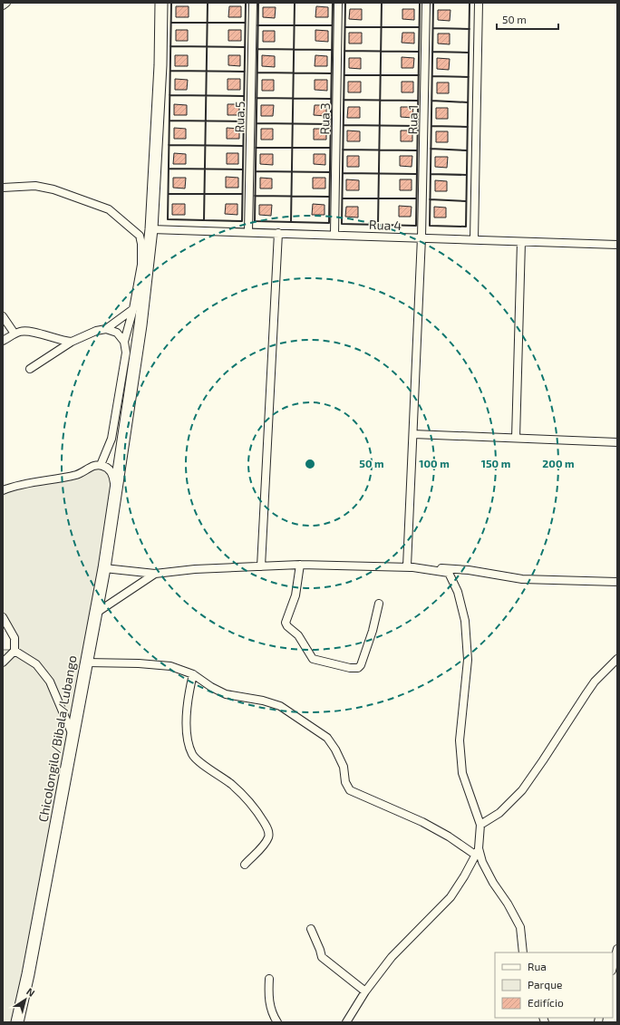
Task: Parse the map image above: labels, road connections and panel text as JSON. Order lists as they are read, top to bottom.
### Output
{
  "streets": {
    "main road": ["Chicolongilo/Bibala/Lubango"],
    "street": [
      "Rua 5",
      "Rua 3",
      "Rua 1",
      "Rua 4"
    ]
  },
  "crossings": [
    ["Rua 5", "Rua 4"],
    ["Rua 3", "Rua 4"],
    ["Rua 1", "Rua 4"],
    ["Rua 4", "Chicolongilo/Bibala/Lubango"]
  ],
  "legend": ["Rua", "Parque", "Edifício"],
  "scale_bar": "50 m",
  "north": "top right",
  "rings": [
    "50 m",
    "100 m",
    "150 m",
    "200 m"
  ]
}
